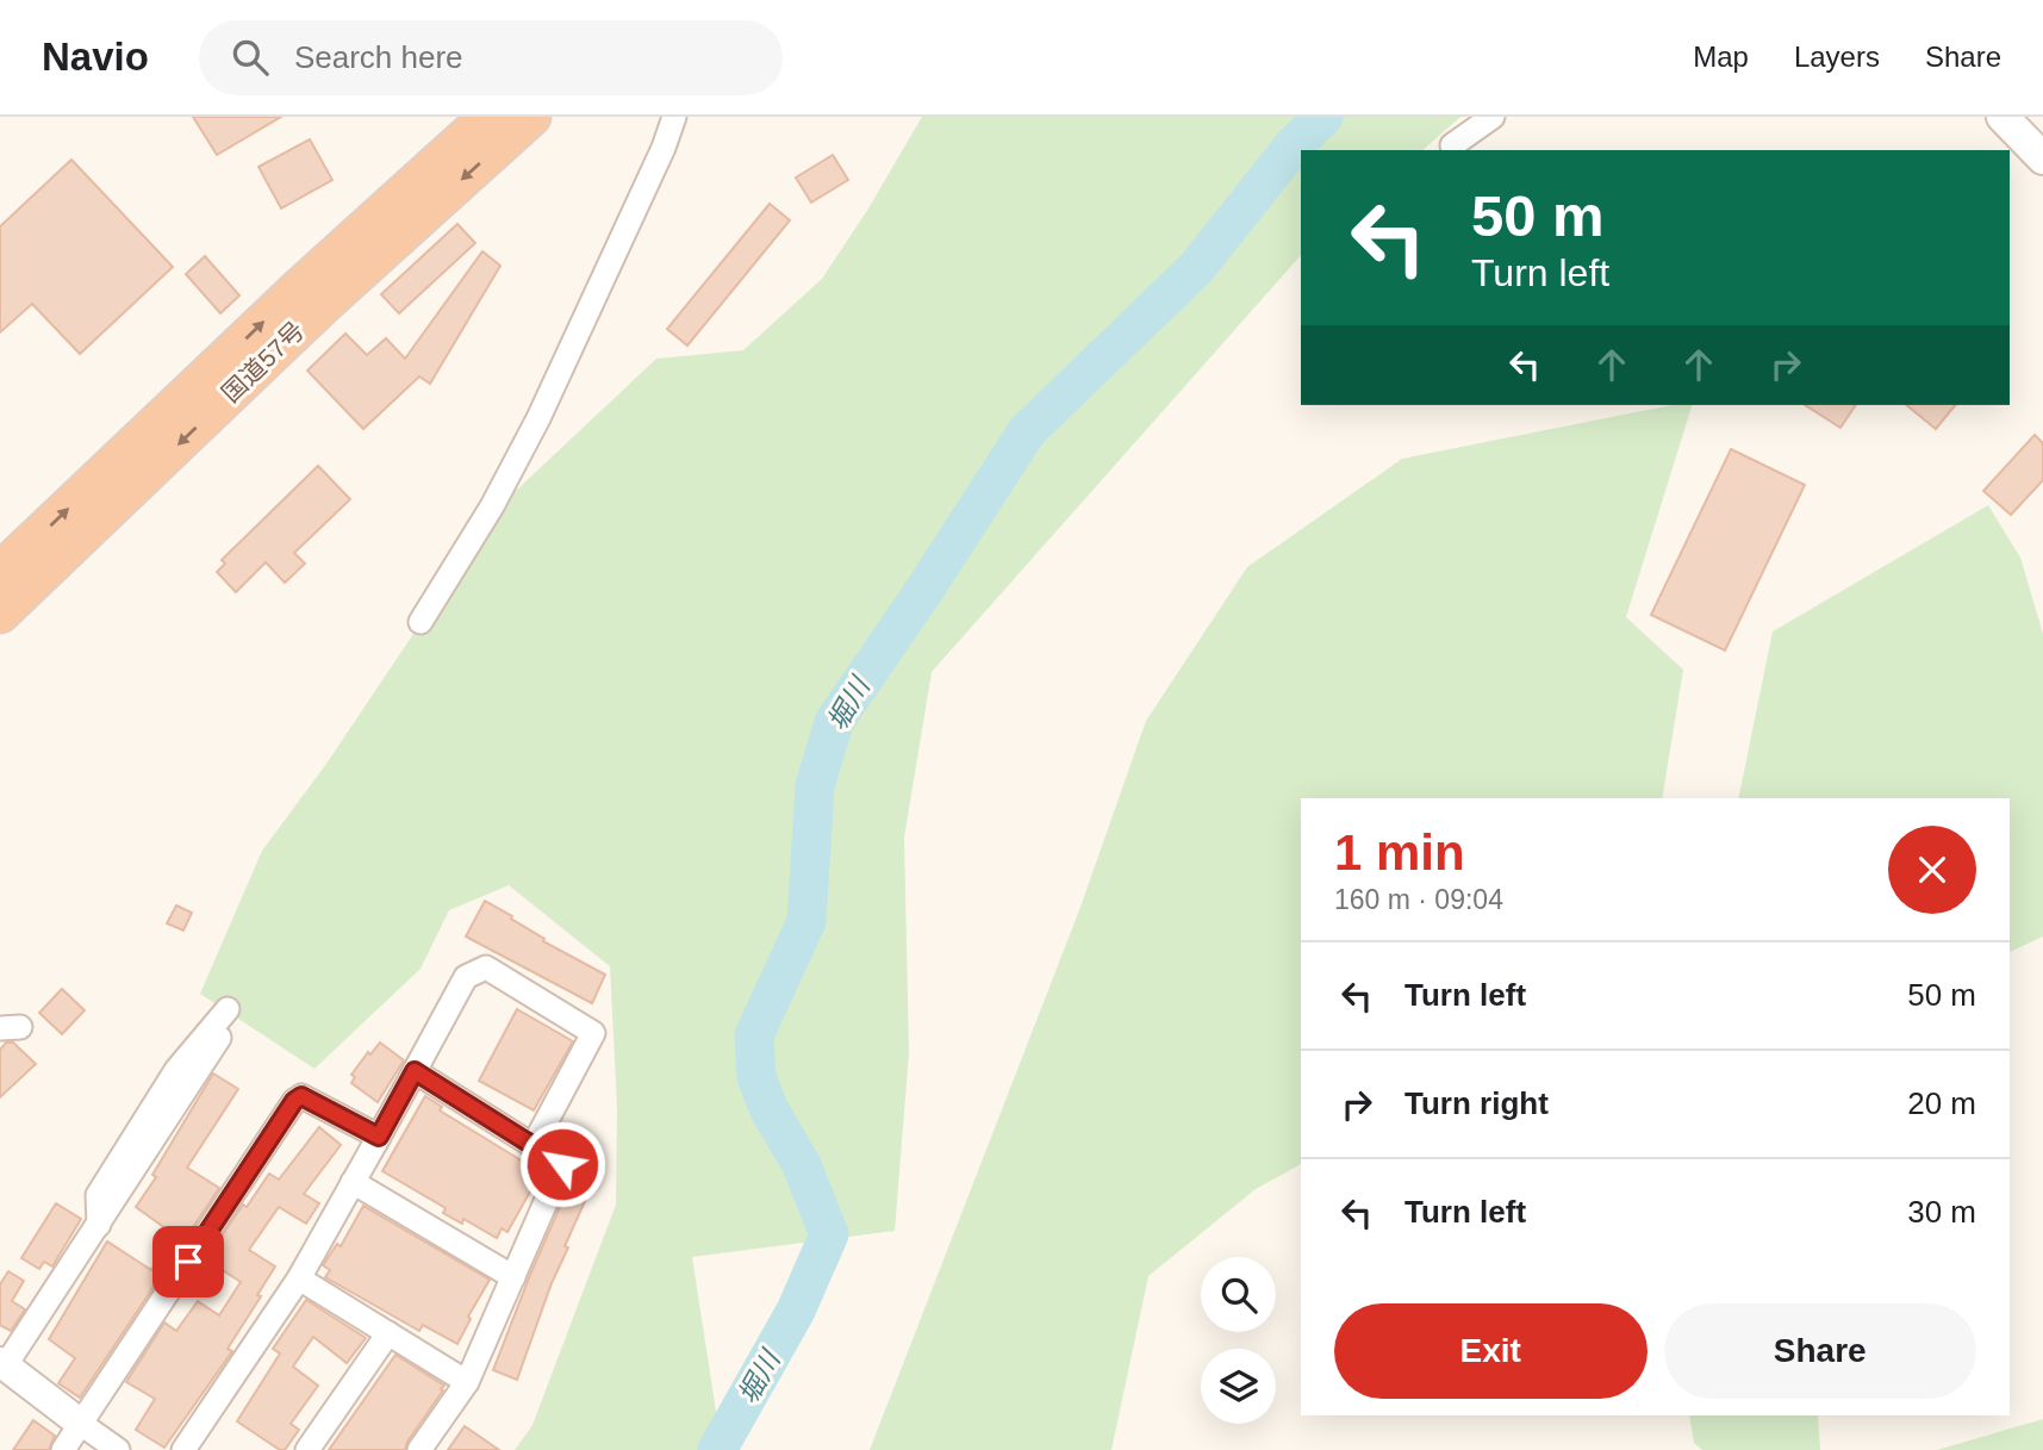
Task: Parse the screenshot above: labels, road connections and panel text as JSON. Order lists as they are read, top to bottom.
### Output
{
  "streets": {
    "highway": ["国道57号"]
  },
  "water": ["堀川"],
  "page": {
    "header": "Navio",
    "search": "Search here",
    "nav": ["Map", "Layers", "Share"],
    "turn": ["50 m", "Turn left"],
    "heading": ["1 min", "160 m · 09:04"],
    "list": [
      {
        "name": "Turn left",
        "value": "50 m"
      },
      {
        "name": "Turn right",
        "value": "20 m"
      },
      {
        "name": "Turn left",
        "value": "30 m"
      }
    ],
    "buttons": ["Exit", "Share"]
  }
}
